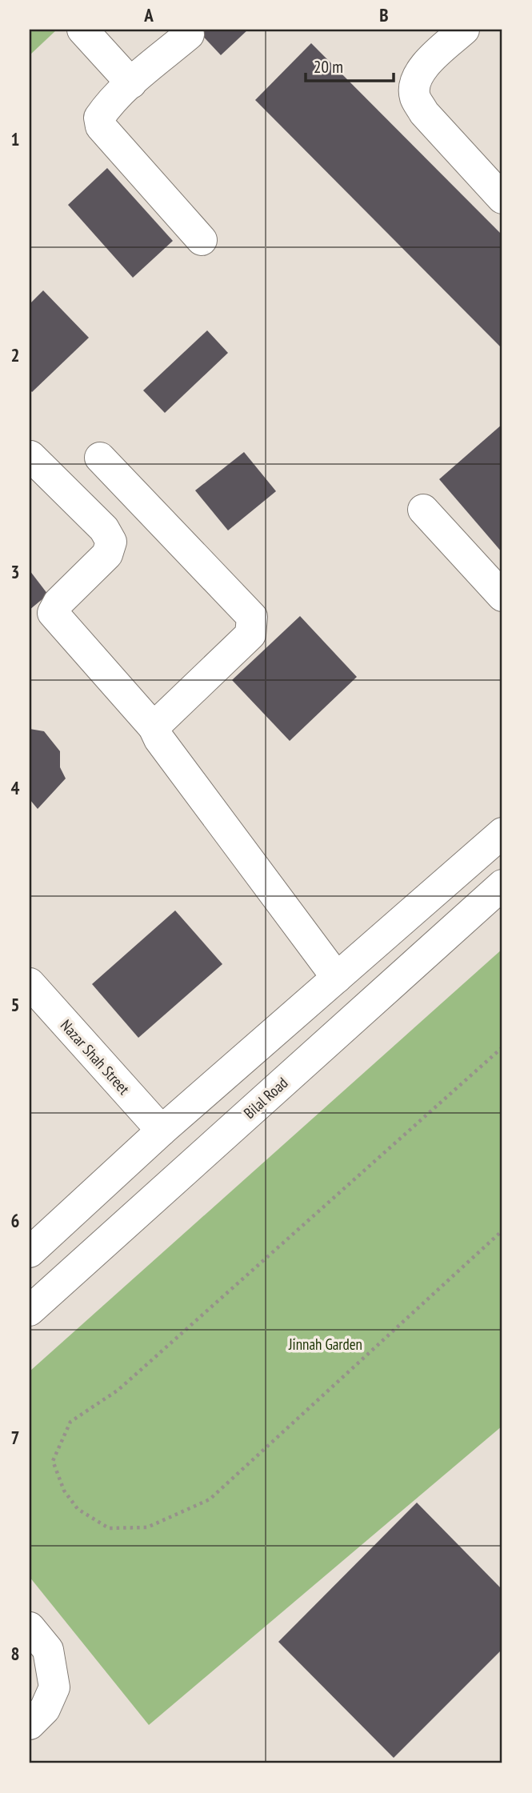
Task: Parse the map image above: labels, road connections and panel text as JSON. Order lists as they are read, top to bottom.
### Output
{
  "streets": {
    "main road": ["Nazar Shah Street", "Bilal Road"]
  },
  "parks": ["Jinnah Garden"],
  "scale_bar": "20 m",
  "grid": {
    "columns": ["A", "B"],
    "rows": [
      "1",
      "2",
      "3",
      "4",
      "5",
      "6",
      "7",
      "8"
    ]
  }
}
